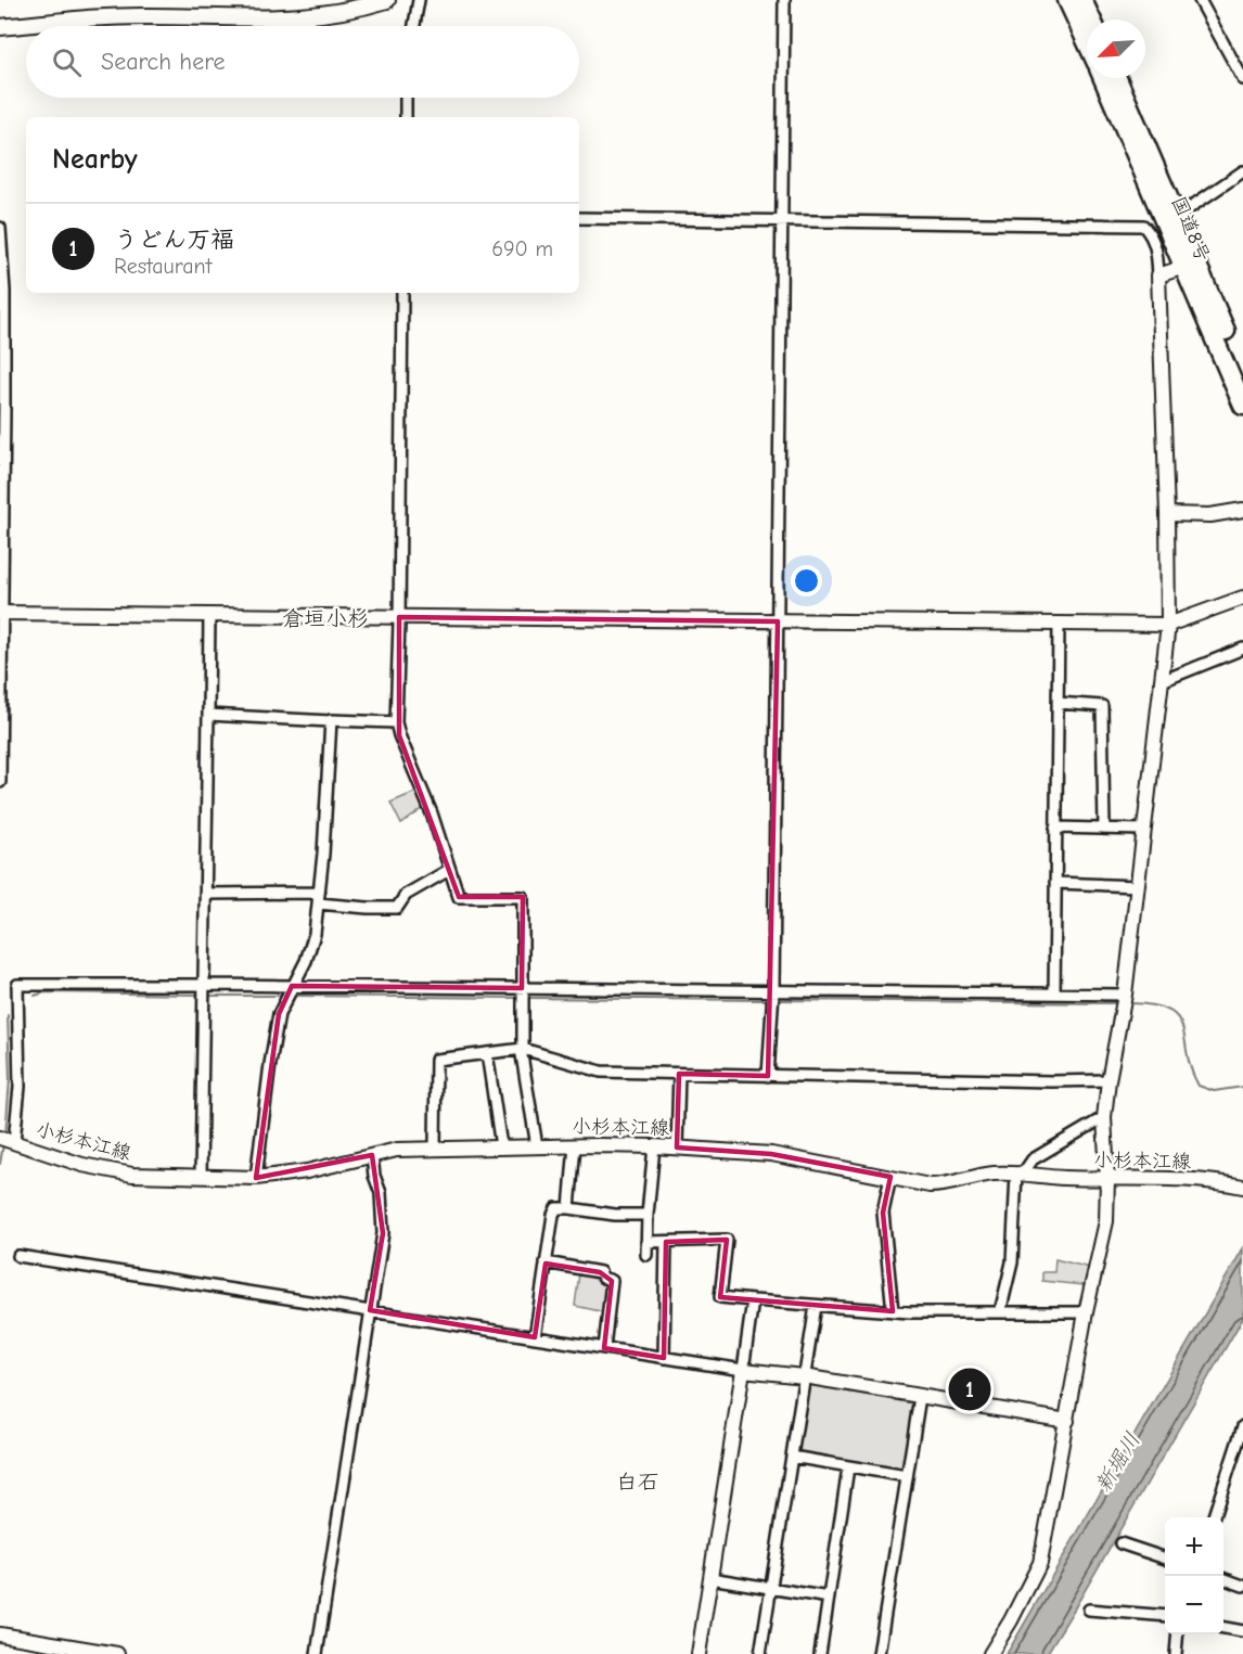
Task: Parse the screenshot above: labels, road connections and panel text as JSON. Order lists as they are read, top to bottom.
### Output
{
  "streets": {
    "highway": ["国道8号"],
    "street": ["小杉本江線"]
  },
  "districts": ["倉垣小杉", "白石"],
  "water": ["新堀川"],
  "north": "bottom left",
  "page": {
    "search": "Search here",
    "heading": "Nearby",
    "list": [
      {
        "mark": "1",
        "name": "うどん万福",
        "note": "Restaurant",
        "value": "690 m"
      }
    ],
    "pins": "1",
    "map_buttons": ["+", "−"]
  }
}
